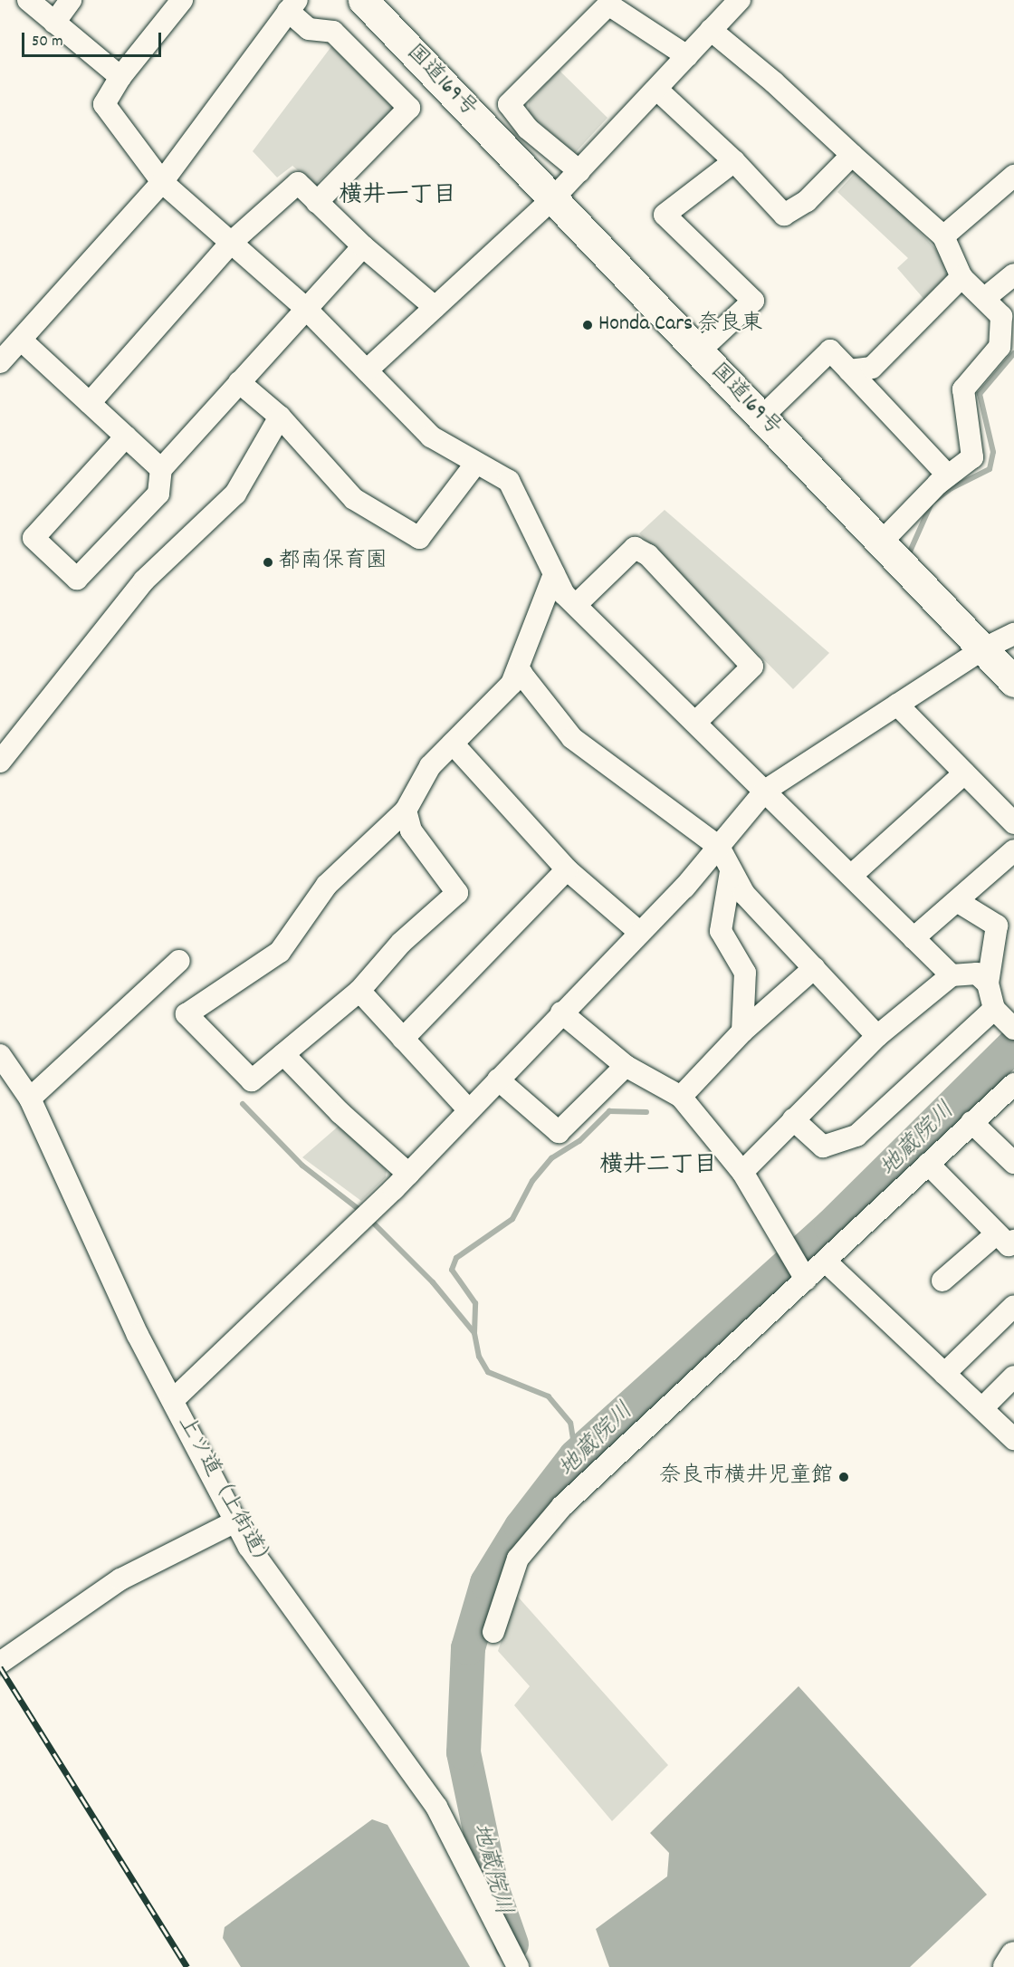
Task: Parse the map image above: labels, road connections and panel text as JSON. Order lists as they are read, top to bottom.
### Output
{
  "streets": {
    "highway": ["国道169号"],
    "street": ["上ツ道（上街道）"]
  },
  "districts": ["横井一丁目", "横井二丁目"],
  "water": ["地蔵院川"],
  "places": ["Honda Cars 奈良東", "都南保育園", "奈良市横井児童館"],
  "scale_bar": "50 m"
}
